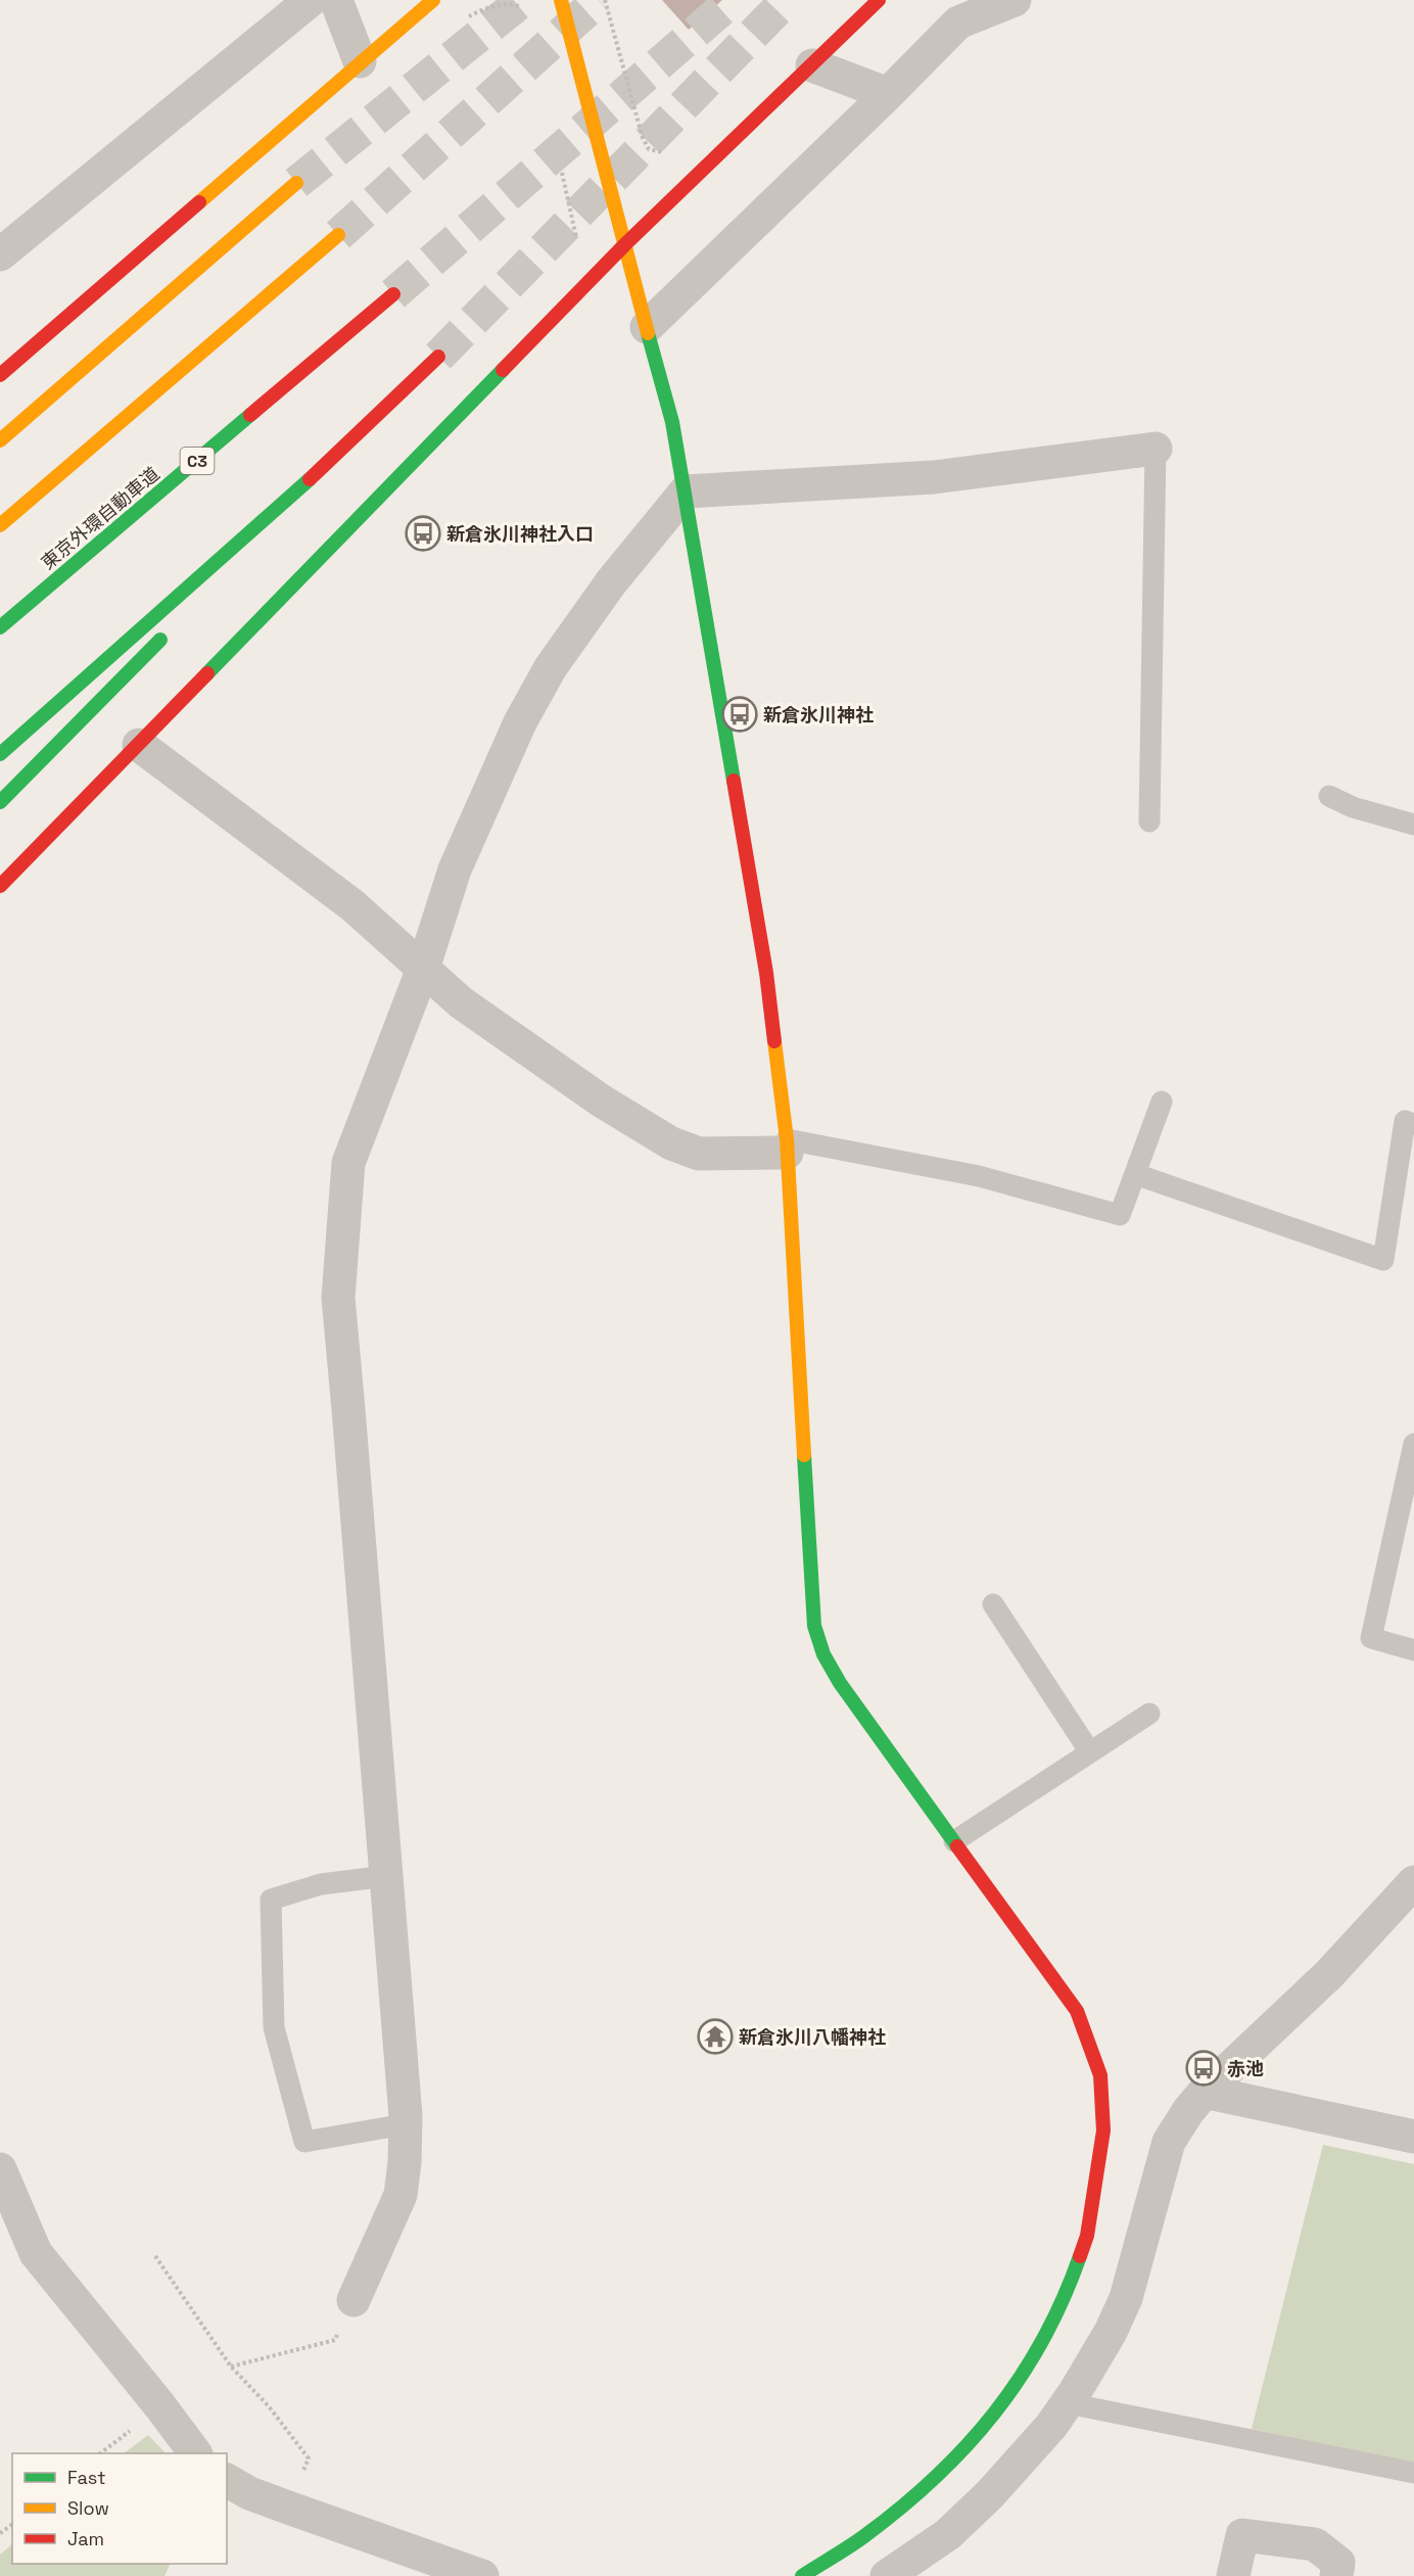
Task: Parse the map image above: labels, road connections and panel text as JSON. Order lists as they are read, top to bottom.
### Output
{
  "streets": {
    "main road": ["C3", "東京外環自動車道"]
  },
  "places": {
    "bus stop": ["新倉氷川神社入口", "新倉氷川神社", "赤池"],
    "temple": ["新倉氷川八幡神社"]
  },
  "legend": ["Fast", "Slow", "Jam"]
}
